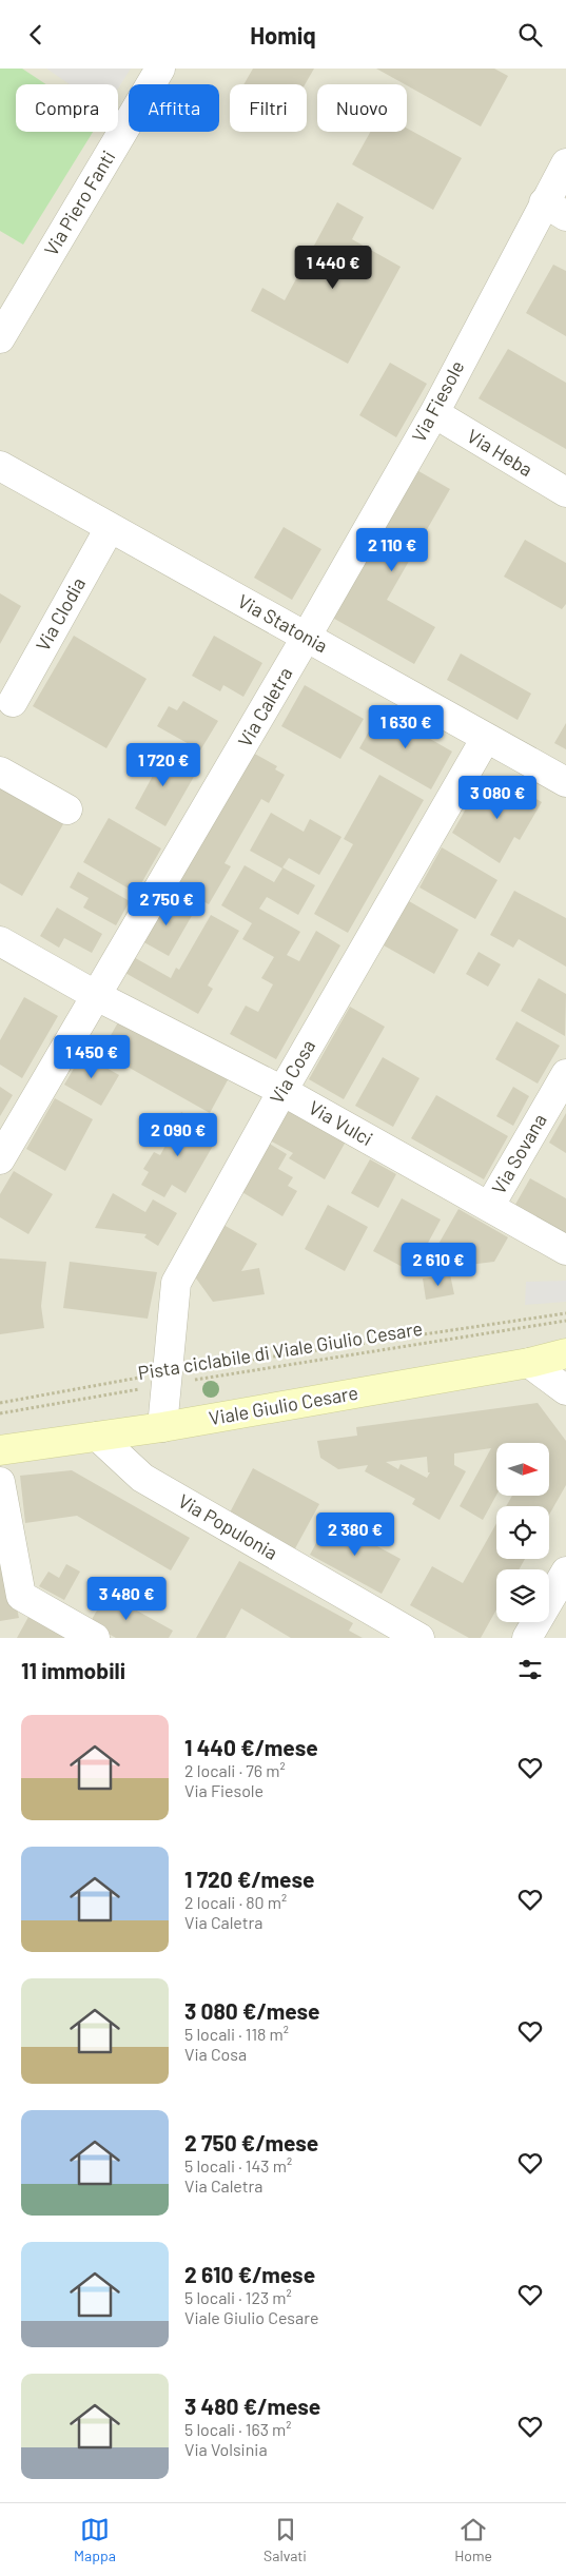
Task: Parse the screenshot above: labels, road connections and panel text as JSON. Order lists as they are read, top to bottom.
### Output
{
  "streets": {
    "main road": ["Viale Giulio Cesare"],
    "street": [
      "Via Piero Fanti",
      "Via Fiesole",
      "Via Heba",
      "Via Clodia",
      "Via Statonia",
      "Via Caletra",
      "Via Cosa",
      "Via Vulci",
      "Via Sovana",
      "Via Populonia"
    ],
    "path": ["Pista ciclabile di Viale Giulio Cesare"]
  },
  "crossings": [
    ["Via Fiesole", "Via Heba"],
    ["Via Fiesole", "Via Statonia"],
    ["Via Fiesole", "Via Caletra"],
    ["Via Clodia", "Via Statonia"],
    ["Via Statonia", "Via Caletra"],
    ["Via Statonia", "Via Cosa"],
    ["Via Caletra", "Via Vulci"],
    ["Via Cosa", "Via Vulci"],
    ["Via Cosa", "Pista ciclabile di Viale Giulio Cesare"],
    ["Via Cosa", "Viale Giulio Cesare"],
    ["Via Vulci", "Via Sovana"],
    ["Viale Giulio Cesare", "Via Populonia"]
  ],
  "north": "right",
  "page": {
    "header": "Homiq",
    "chip": [
      "Compra",
      "Affitta",
      "Filtri",
      "Nuovo"
    ],
    "price": [
      "1 440 €",
      "2 110 €",
      "1 630 €",
      "1 720 €",
      "3 080 €",
      "2 750 €",
      "1 450 €",
      "2 090 €",
      "2 610 €",
      "2 380 €",
      "3 480 €"
    ],
    "heading": "11 immobili",
    "list": [
      {
        "name": "1 440 €/mese",
        "note": "2 locali · 76 m² · Via Fiesole"
      },
      {
        "name": "1 720 €/mese",
        "note": "2 locali · 80 m² · Via Caletra"
      },
      {
        "name": "3 080 €/mese",
        "note": "5 locali · 118 m² · Via Cosa"
      },
      {
        "name": "2 750 €/mese",
        "note": "5 locali · 143 m² · Via Caletra"
      },
      {
        "name": "2 610 €/mese",
        "note": "5 locali · 123 m² · Viale Giulio Cesare"
      },
      {
        "name": "3 480 €/mese",
        "note": "5 locali · 163 m² · Via Volsinia"
      }
    ],
    "tabs": ["Mappa", "Salvati", "Home"]
  }
}
